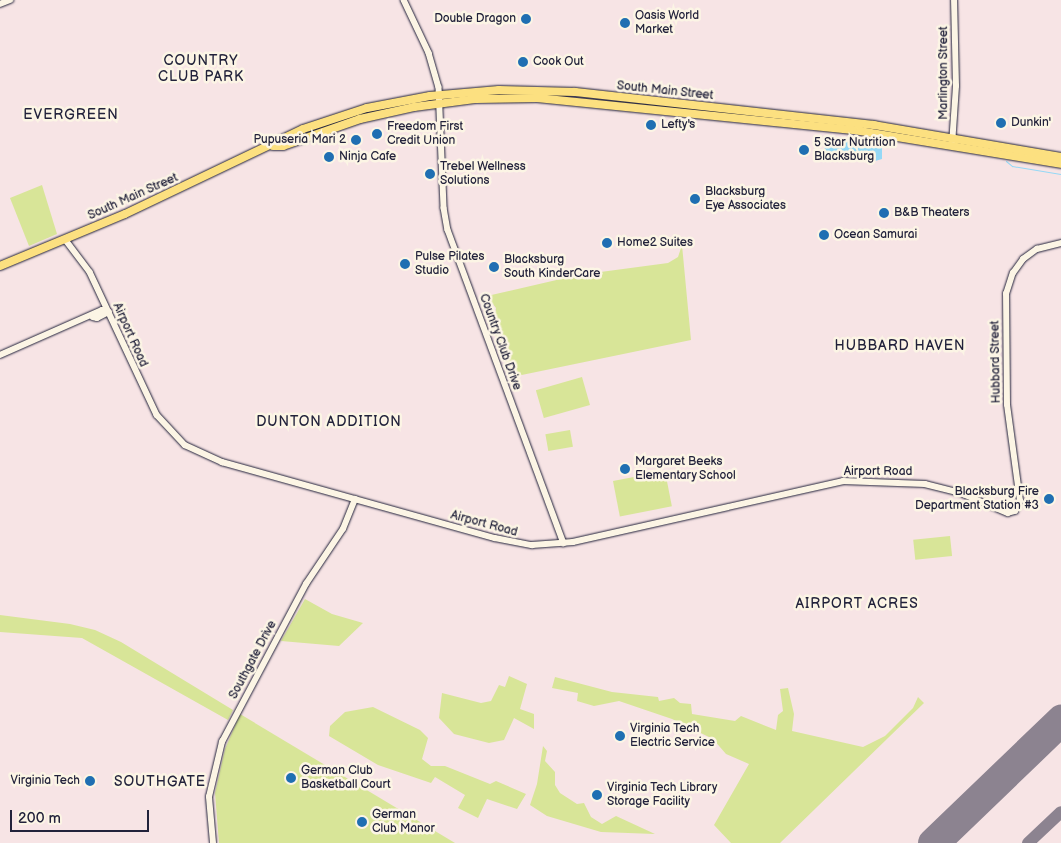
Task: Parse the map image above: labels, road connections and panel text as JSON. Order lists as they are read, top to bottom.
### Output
{
  "streets": {
    "main road": ["South Main Street"],
    "street": [
      "Marlington Street",
      "Airport Road",
      "Country Club Drive",
      "Hubbard Street",
      "Southgate Drive"
    ]
  },
  "crossings": [
    ["Marlington Street", "South Main Street"],
    ["South Main Street", "Airport Road"],
    ["South Main Street", "Country Club Drive"],
    ["Airport Road", "Country Club Drive"],
    ["Airport Road", "Hubbard Street"],
    ["Airport Road", "Southgate Drive"]
  ],
  "districts": [
    "COUNTRY CLUB PARK",
    "EVERGREEN",
    "HUBBARD HAVEN",
    "DUNTON ADDITION",
    "AIRPORT ACRES",
    "SOUTHGATE"
  ],
  "places": [
    "Double Dragon",
    "Oasis World Market",
    "Cook Out",
    "Dunkin'",
    "Lefty's",
    "Freedom First Credit Union",
    "Pupuseria Mari 2",
    "5 Star Nutrition Blacksburg",
    "Ninja Cafe",
    "Trebel Wellness Solutions",
    "Blacksburg Eye Associates",
    "B&B Theaters",
    "Ocean Samurai",
    "Home2 Suites",
    "Pulse Pilates Studio",
    "Blacksburg South KinderCare",
    "Margaret Beeks Elementary School",
    "Blacksburg Fire Department Station #3",
    "Virginia Tech Electric Service",
    "German Club Basketball Court",
    "Virginia Tech",
    "Virginia Tech Library Storage Facility",
    "German Club Manor"
  ],
  "scale_bar": "200 m"
}
